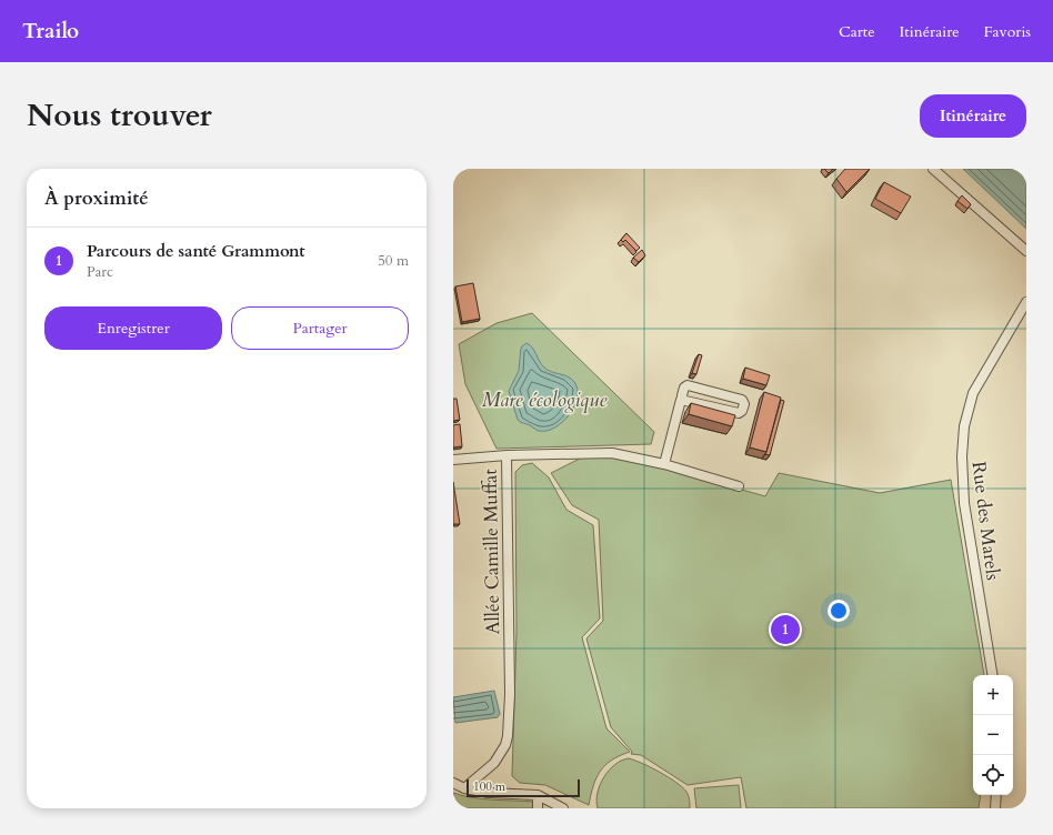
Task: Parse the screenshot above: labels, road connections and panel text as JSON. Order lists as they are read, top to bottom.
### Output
{
  "streets": {
    "street": ["Rue des Marels", "Allée Camille Muffat"]
  },
  "water": ["Mare écologique"],
  "scale_bar": "100 m",
  "page": {
    "header": "Trailo",
    "nav": ["Carte", "Itinéraire", "Favoris"],
    "title": "Nous trouver",
    "buttons": [
      "Itinéraire",
      ["Enregistrer", "Partager"]
    ],
    "heading": "À proximité",
    "list": [
      {
        "mark": "1",
        "name": "Parcours de santé Grammont",
        "note": "Parc",
        "value": "50 m"
      }
    ],
    "pins": "1",
    "map_buttons": ["+", "−"],
    "scale": "100 m"
  }
}
